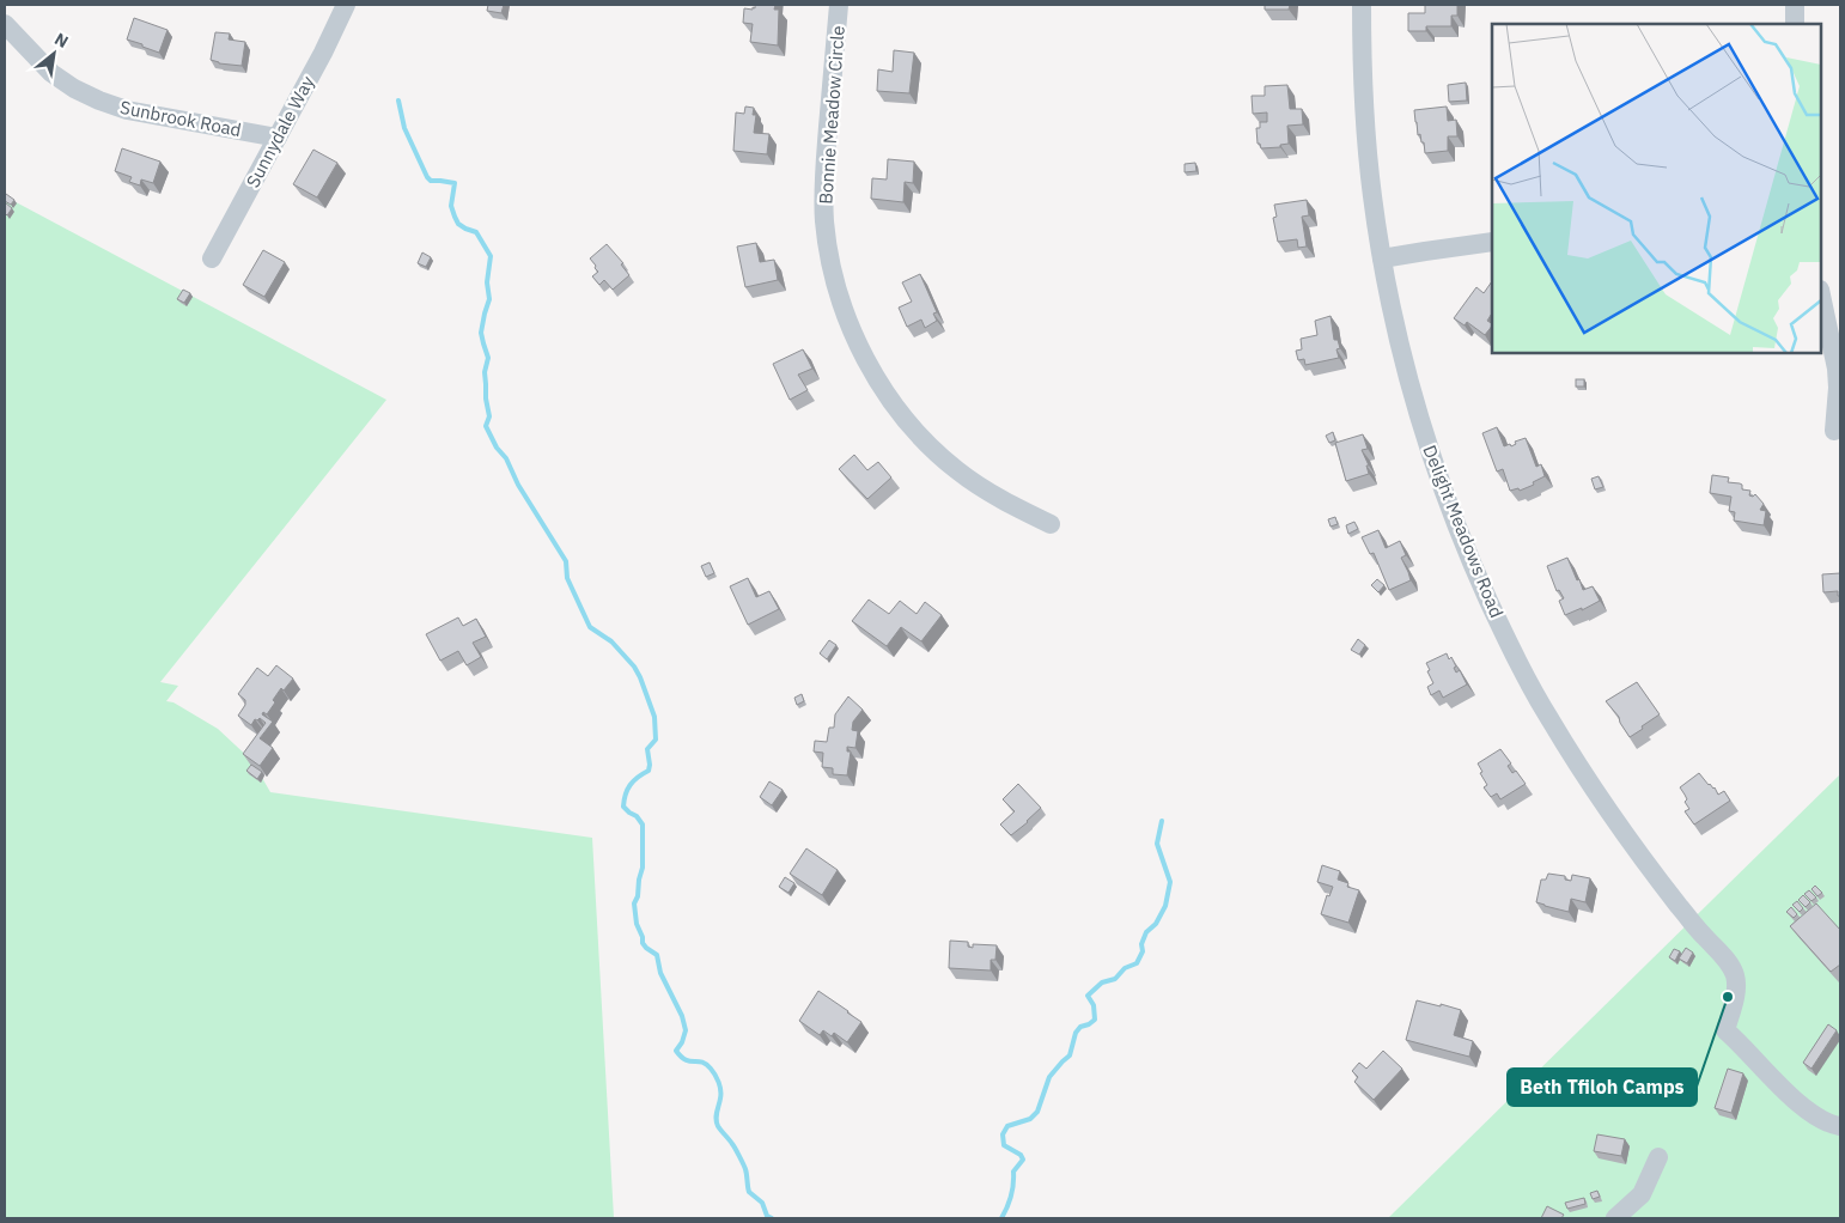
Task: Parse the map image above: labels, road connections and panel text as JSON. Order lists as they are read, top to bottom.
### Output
{
  "streets": {
    "street": [
      "Bonnie Meadow Circle",
      "Sunbrook Road",
      "Sunnydale Way",
      "Delight Meadows Road"
    ]
  },
  "crossings": [
    ["Sunbrook Road", "Sunnydale Way"]
  ],
  "places": ["Beth Tfiloh Camps"],
  "north": "top right"
}
